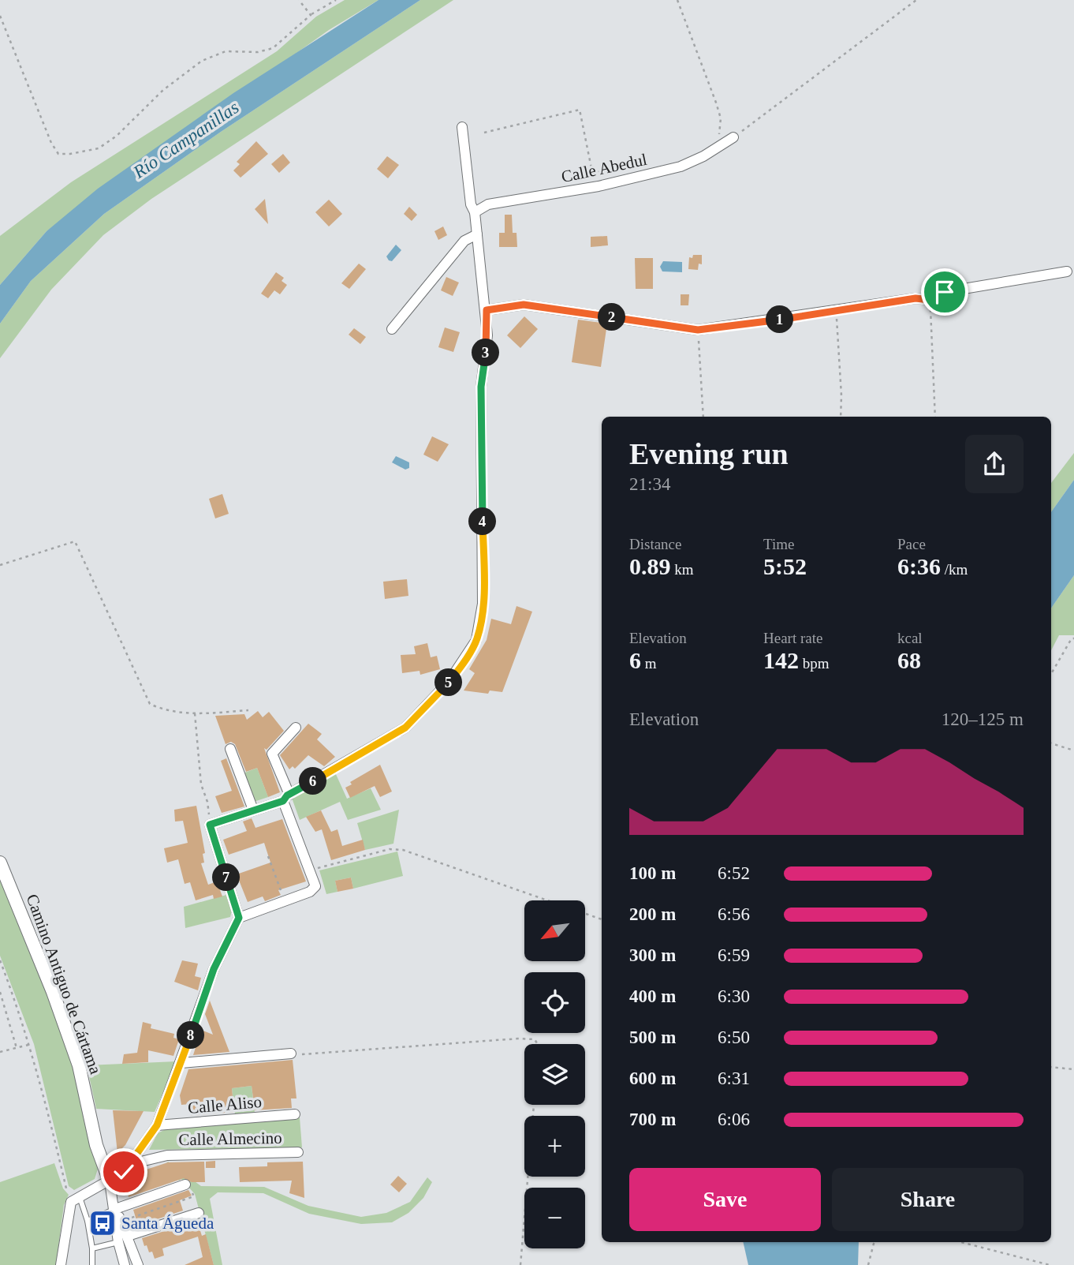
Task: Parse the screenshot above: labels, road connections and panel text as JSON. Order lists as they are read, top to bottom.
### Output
{
  "streets": {
    "street": [
      "Calle Abedul",
      "Camino Antiguo de Cártama",
      "Calle Aliso",
      "Calle Almecino"
    ]
  },
  "water": ["Río Campanillas"],
  "places": {
    "bus stop": ["Santa Águeda"]
  },
  "north": "bottom left",
  "page": {
    "pins": [
      "2",
      "1",
      "3",
      "4",
      "5",
      "6",
      "7",
      "8"
    ],
    "heading": ["Evening run", "21:34"],
    "stats": [
      ["Distance", "0.89 km"],
      ["Time", "5:52"],
      ["Pace", "6:36 /km"],
      ["Elevation", "6 m"],
      ["Heart rate", "142 bpm"],
      ["kcal", "68"]
    ],
    "chart": ["Elevation", "120–125 m"],
    "list": [
      {
        "name": "100 m",
        "note": "6:52"
      },
      {
        "name": "200 m",
        "note": "6:56"
      },
      {
        "name": "300 m",
        "note": "6:59"
      },
      {
        "name": "400 m",
        "note": "6:30"
      },
      {
        "name": "500 m",
        "note": "6:50"
      },
      {
        "name": "600 m",
        "note": "6:31"
      },
      {
        "name": "700 m",
        "note": "6:06"
      }
    ],
    "map_buttons": ["+", "−"],
    "buttons": ["Save", "Share"]
  }
}
